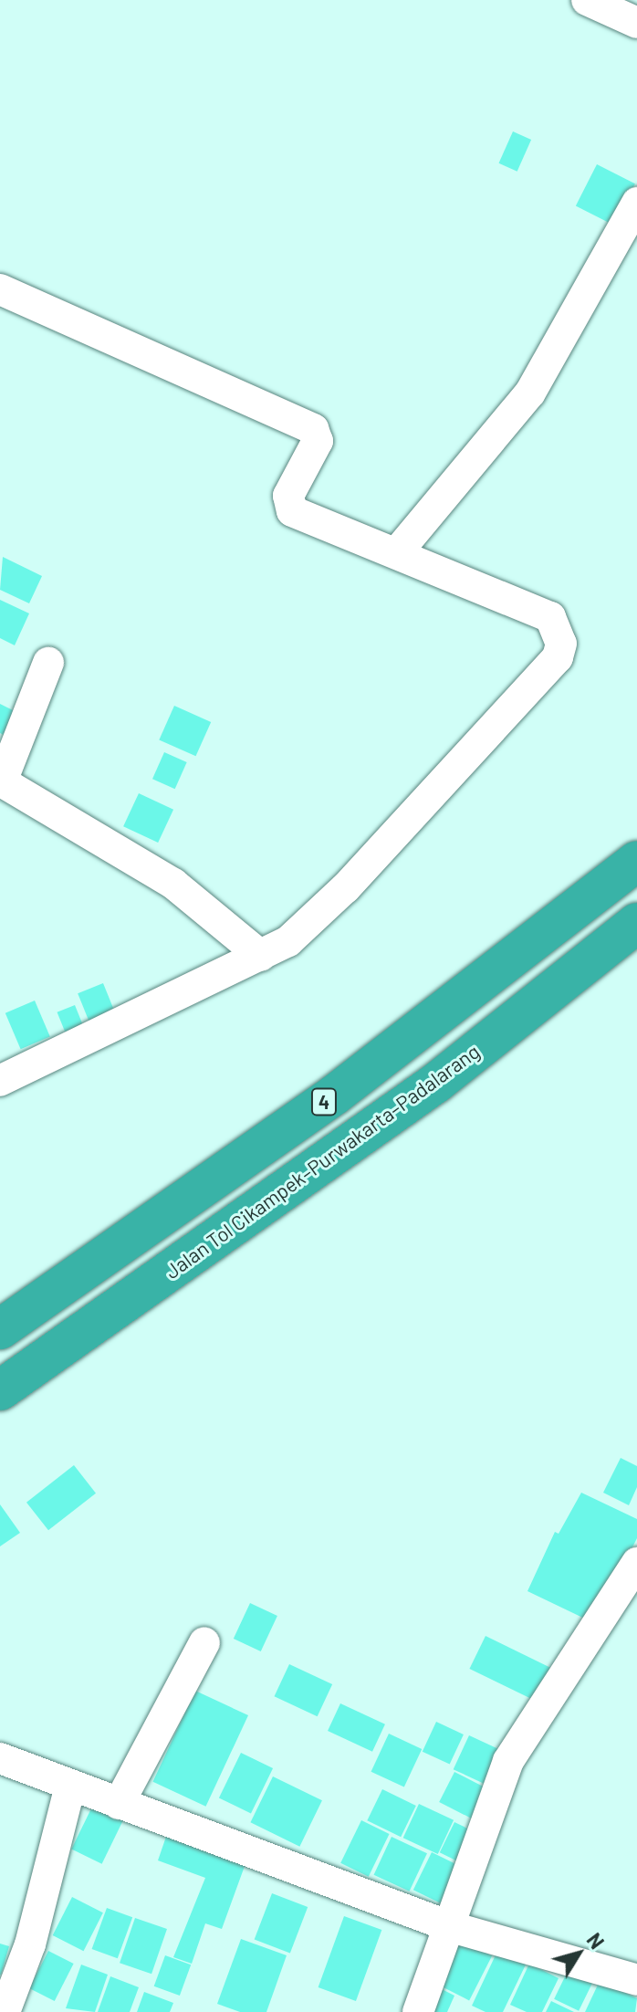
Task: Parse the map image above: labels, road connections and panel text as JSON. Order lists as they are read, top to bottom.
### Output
{
  "streets": {
    "highway": ["4", "Jalan Tol Cikampek–Purwakarta–Padalarang"]
  },
  "north": "top right"
}
